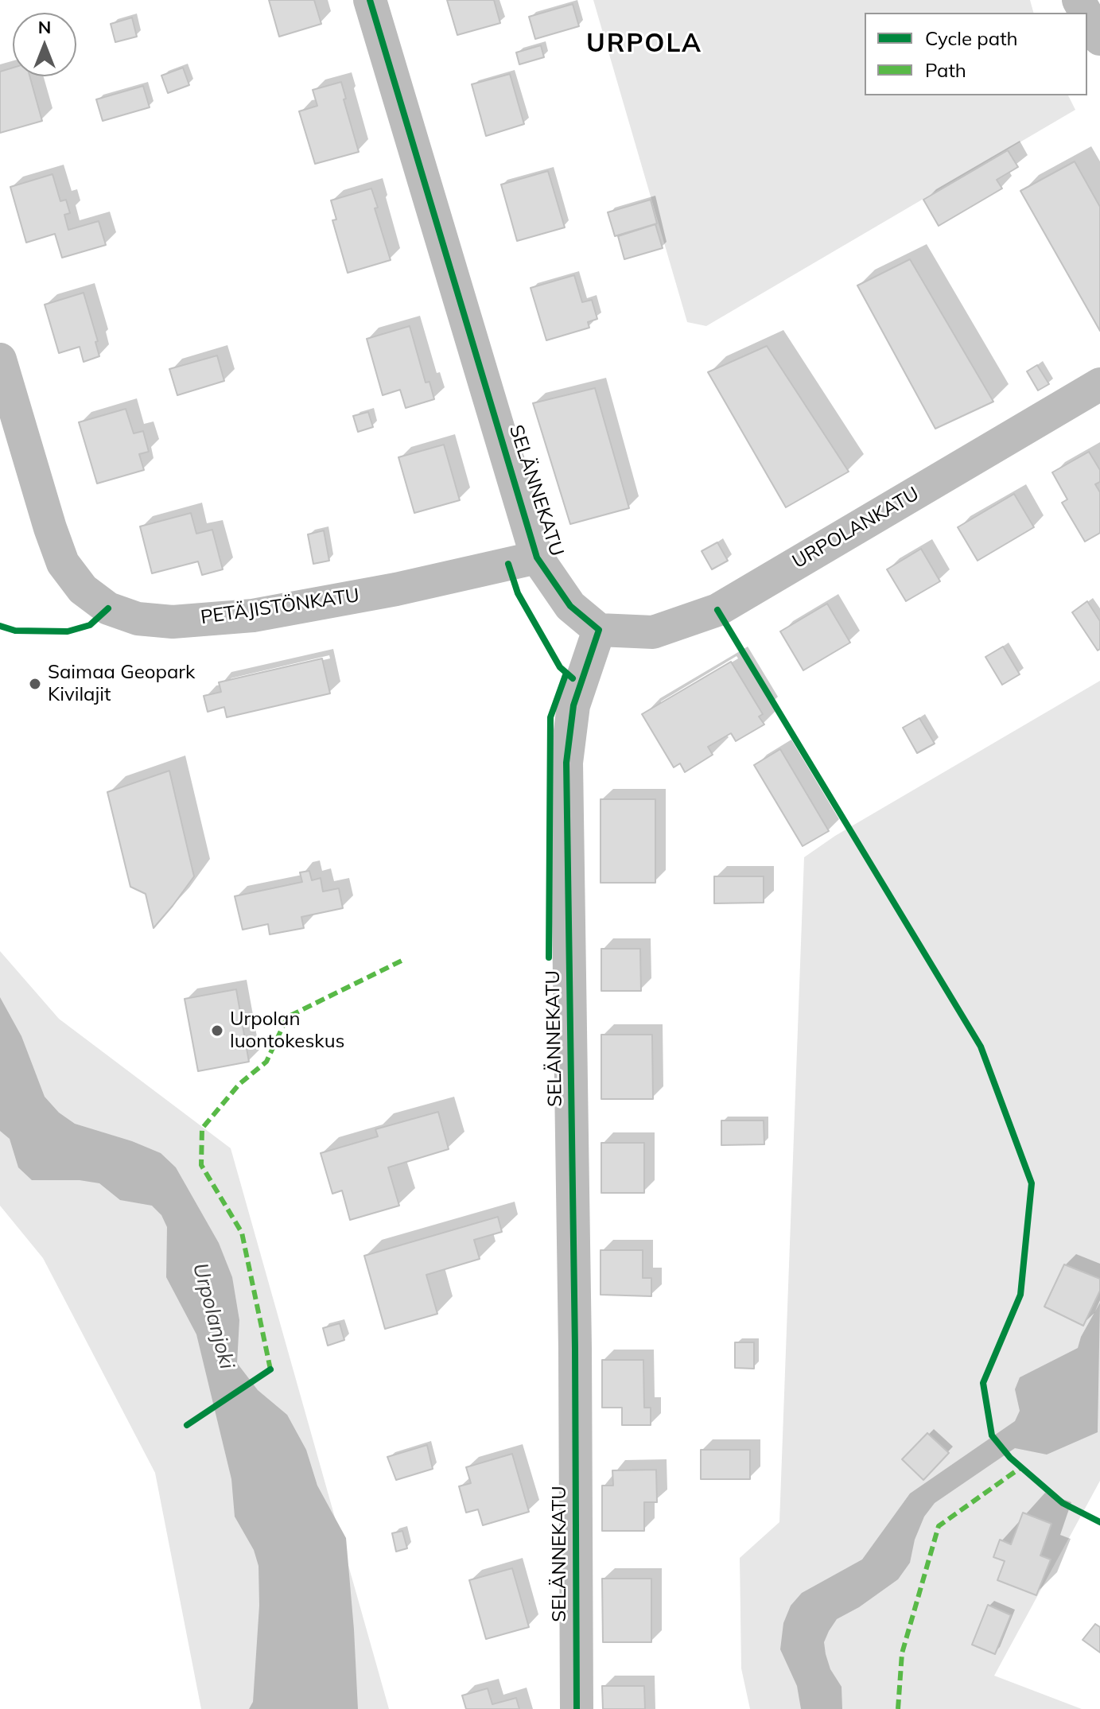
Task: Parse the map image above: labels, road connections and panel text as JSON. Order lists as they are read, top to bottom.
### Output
{
  "streets": {
    "street": ["SELÄNNEKATU", "URPOLANKATU", "PETÄJISTÖNKATU"]
  },
  "crossings": [
    ["SELÄNNEKATU", "URPOLANKATU"],
    ["SELÄNNEKATU", "PETÄJISTÖNKATU"]
  ],
  "districts": ["URPOLA"],
  "water": ["Urpolanjoki"],
  "places": ["Saimaa Geopark Kivilajit", "Urpolan luontokeskus"],
  "legend": ["Cycle path", "Path"],
  "north": "top"
}
